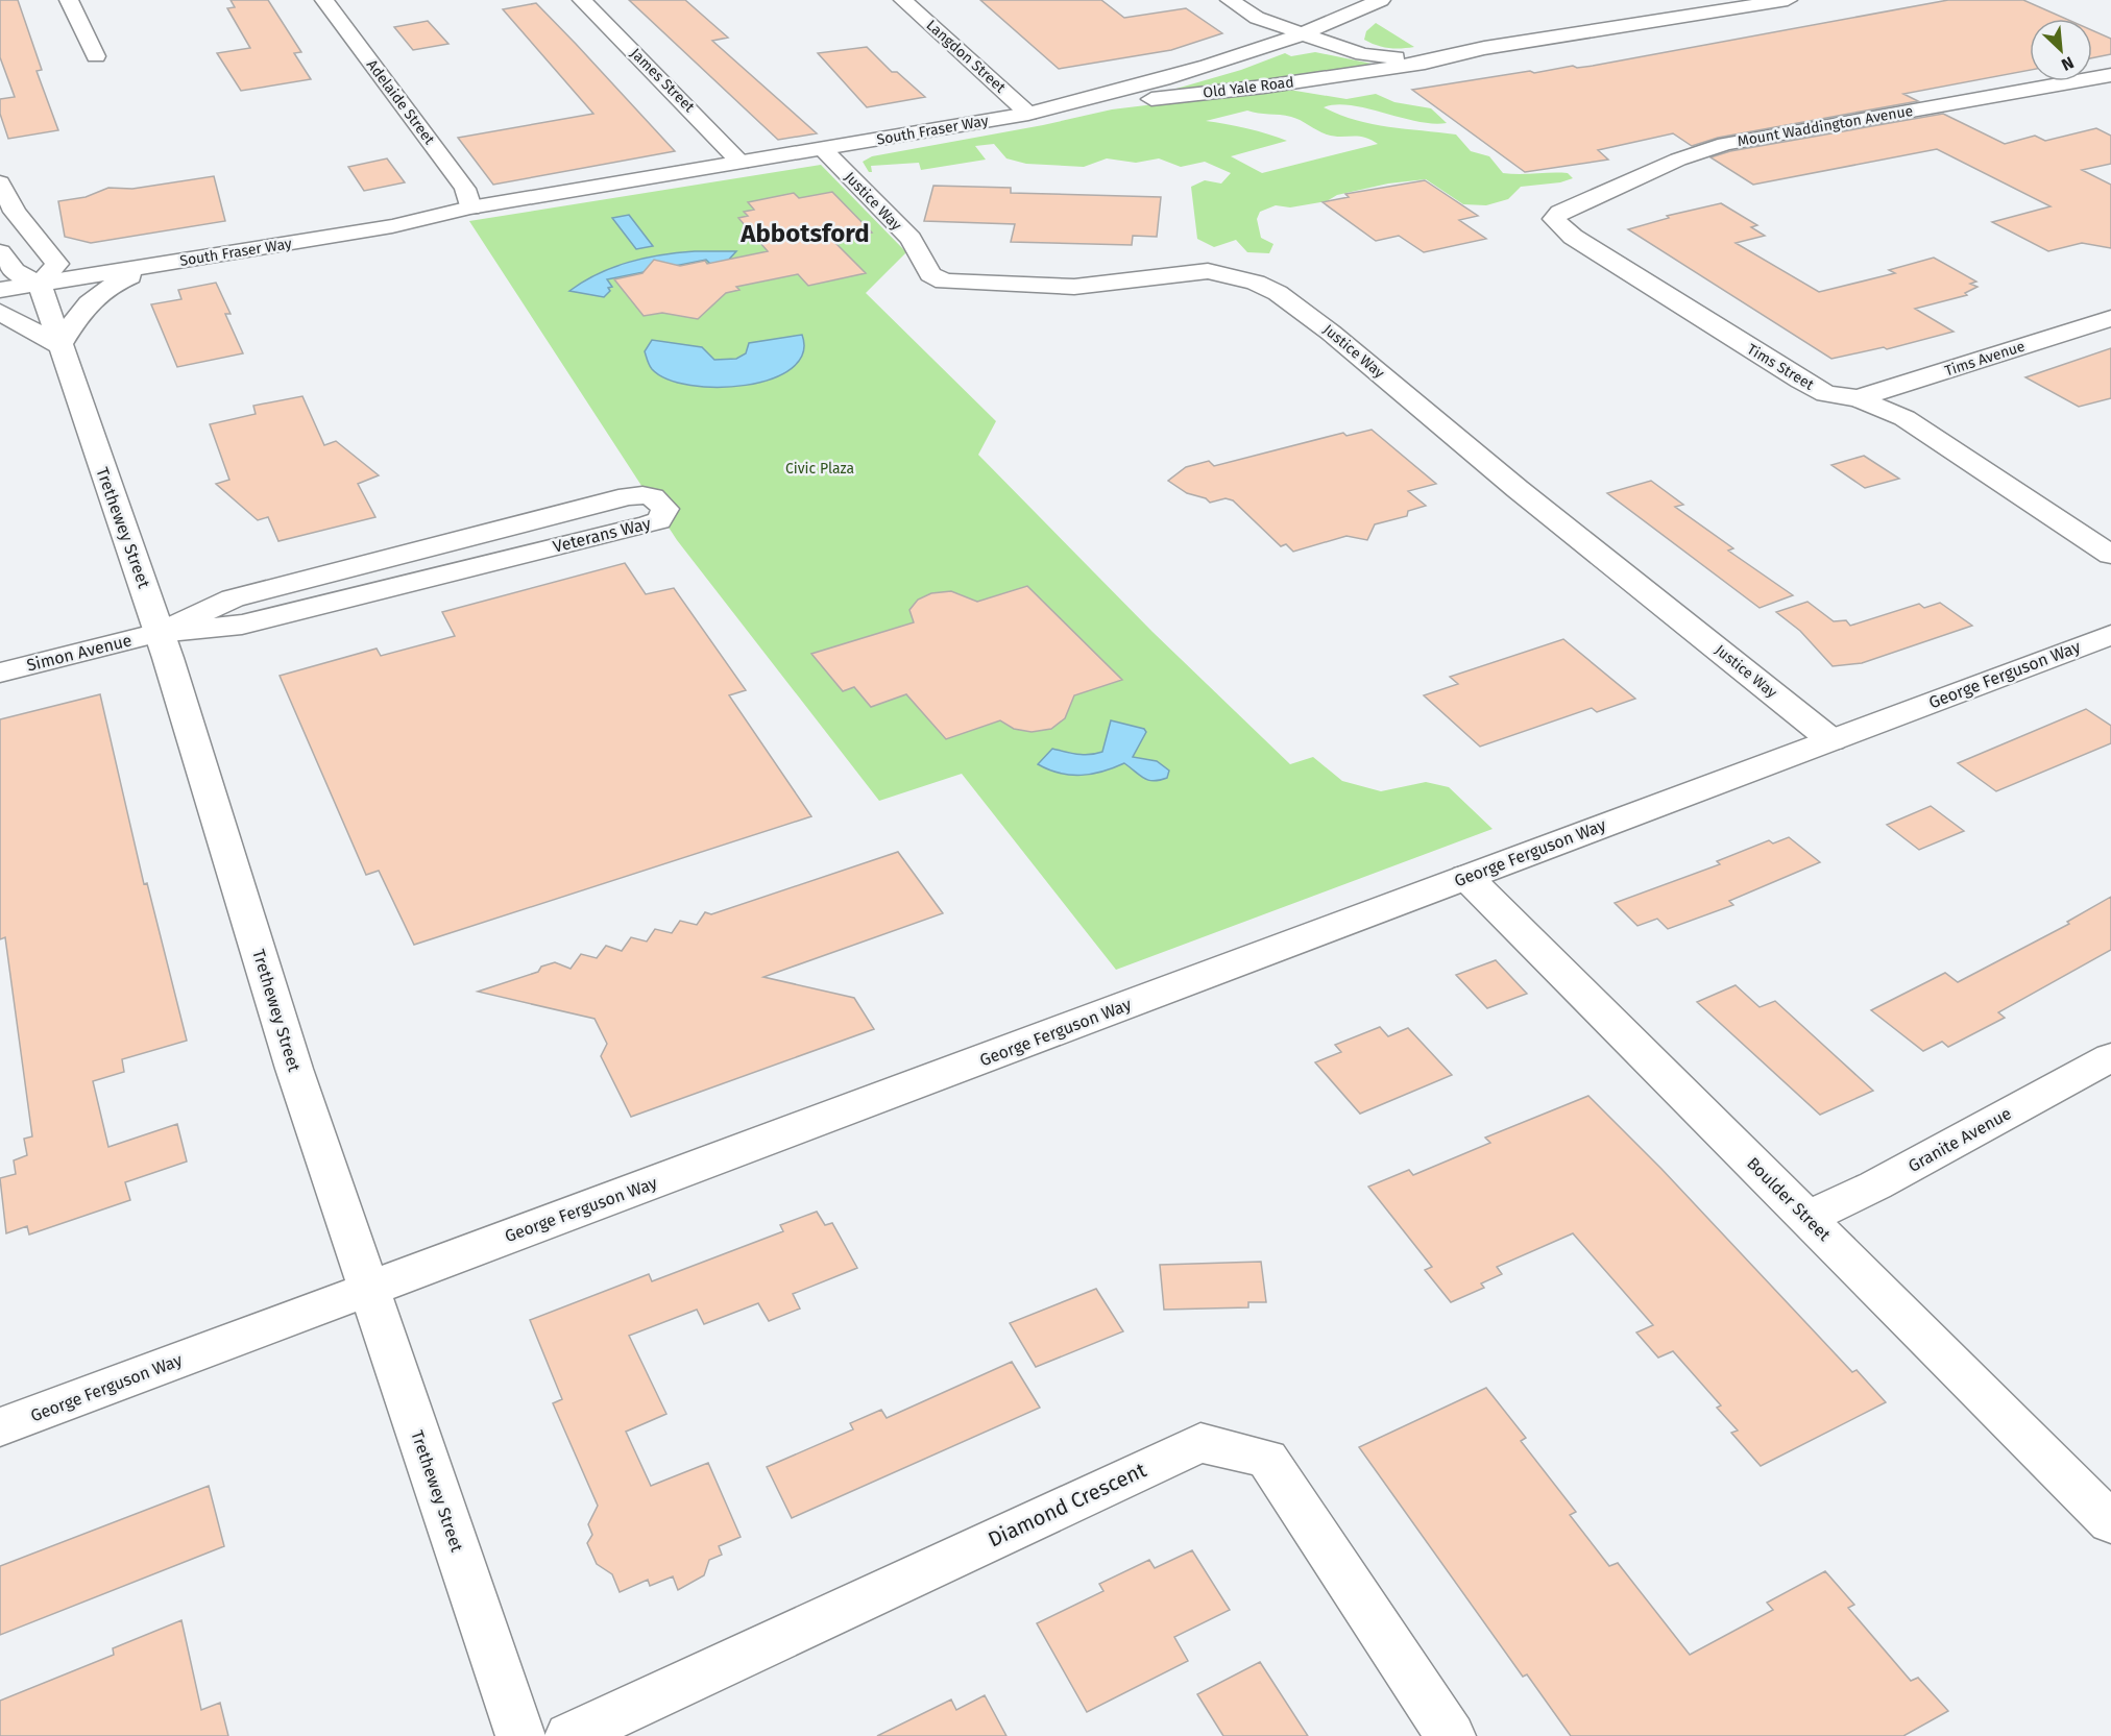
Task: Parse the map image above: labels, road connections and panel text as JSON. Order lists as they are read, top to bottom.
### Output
{
  "streets": {
    "street": [
      "Langdon Street",
      "James Street",
      "Old Yale Road",
      "Adelaide Street",
      "Mount Waddington Avenue",
      "South Fraser Way",
      "Justice Way",
      "Tims Avenue",
      "Tims Street",
      "Trethewey Street",
      "Veterans Way",
      "Simon Avenue",
      "George Ferguson Way",
      "Granite Avenue",
      "Boulder Street",
      "Diamond Crescent"
    ]
  },
  "crossings": [
    ["Langdon Street", "Old Yale Road"],
    ["Langdon Street", "South Fraser Way"],
    ["James Street", "South Fraser Way"],
    ["Old Yale Road", "South Fraser Way"],
    ["Adelaide Street", "South Fraser Way"],
    ["Mount Waddington Avenue", "Tims Street"],
    ["South Fraser Way", "Justice Way"],
    ["South Fraser Way", "Trethewey Street"],
    ["Justice Way", "George Ferguson Way"],
    ["Tims Avenue", "Tims Street"],
    ["Trethewey Street", "Veterans Way"],
    ["Trethewey Street", "Simon Avenue"],
    ["Trethewey Street", "George Ferguson Way"],
    ["Veterans Way", "Simon Avenue"],
    ["George Ferguson Way", "Boulder Street"],
    ["Granite Avenue", "Boulder Street"]
  ],
  "districts": ["Abbotsford"],
  "parks": ["Civic Plaza"],
  "north": "bottom right"
}
